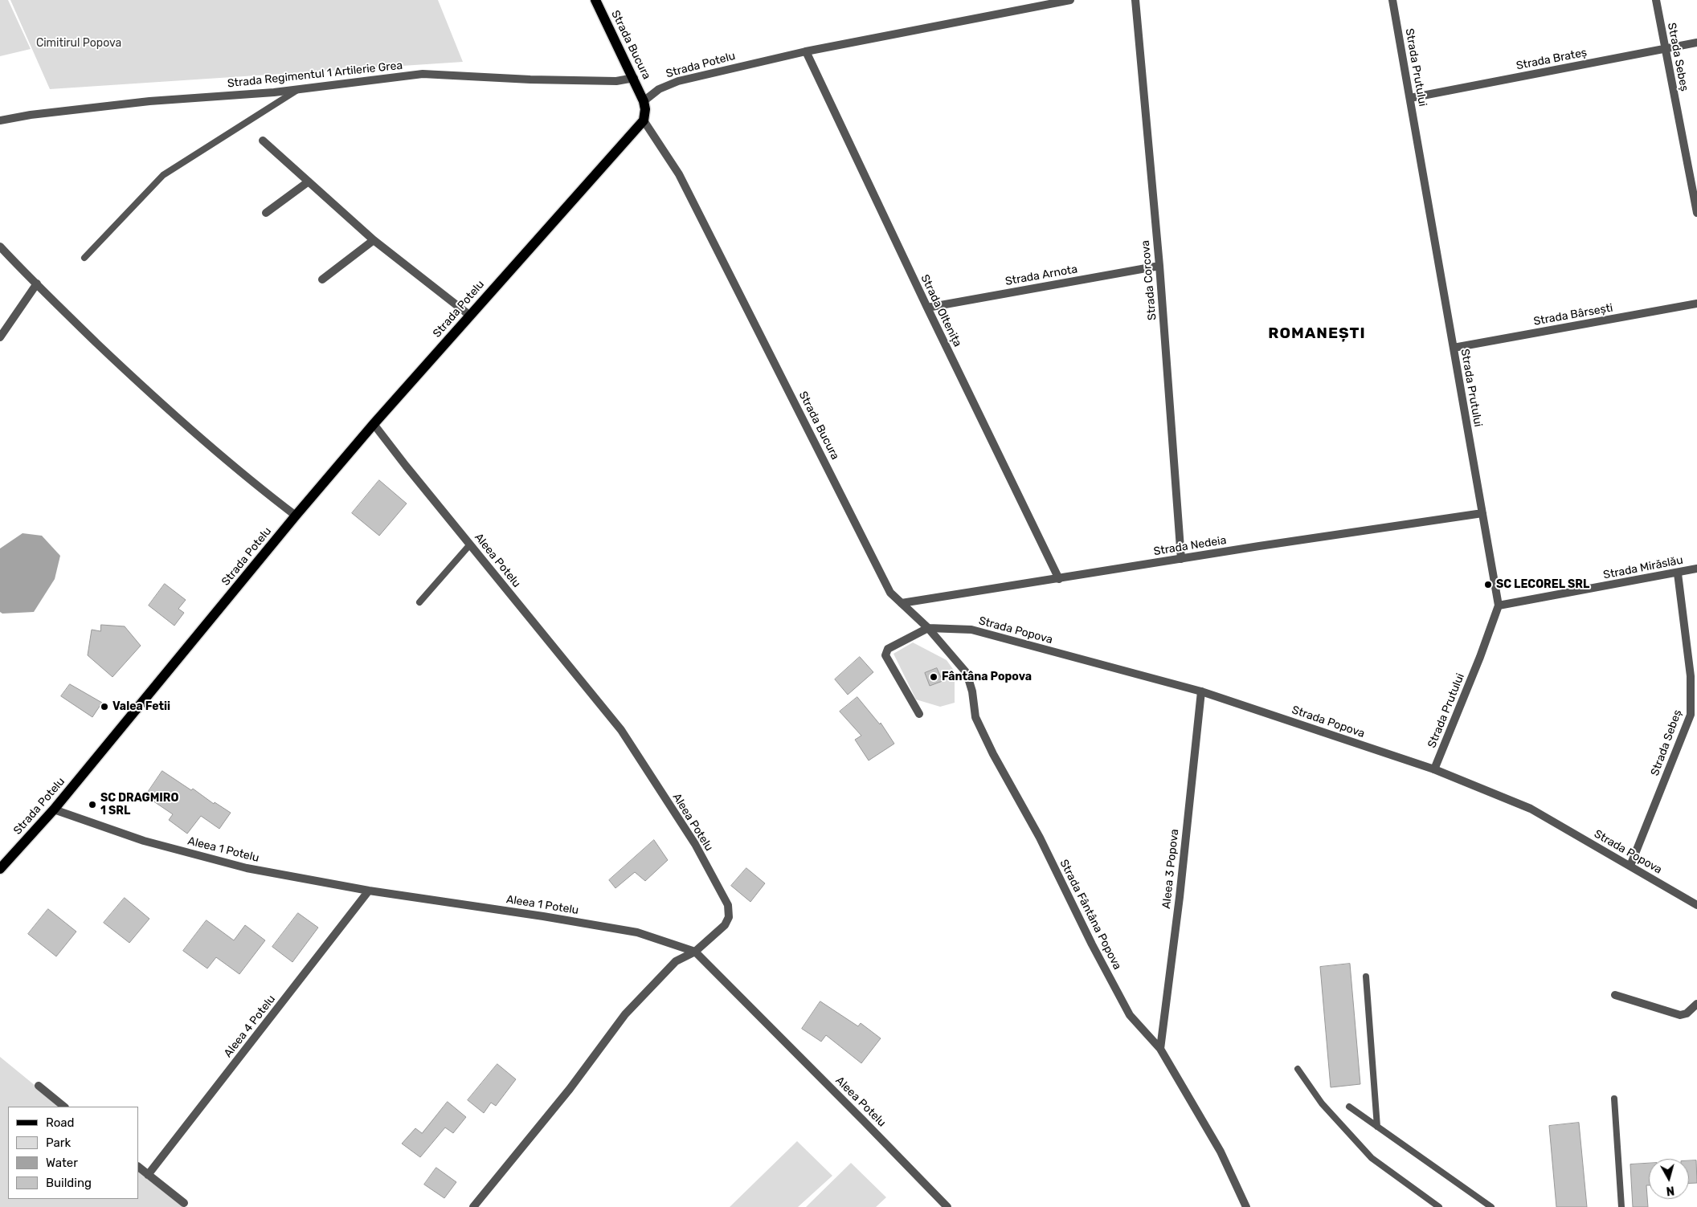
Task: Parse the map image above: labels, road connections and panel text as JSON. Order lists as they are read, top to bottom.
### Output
{
  "streets": {
    "main road": ["Strada Bucura", "Strada Potelu"],
    "street": [
      "Strada Sebeș",
      "Strada Brateș",
      "Strada Prutului",
      "Strada Regimentul 1 Artilerie Grea",
      "Strada Arnota",
      "Strada Corcova",
      "Strada Oltenița",
      "Strada Bârsești",
      "Strada Nedeia",
      "Aleea Potelu",
      "Strada Mirăslău",
      "Strada Popova",
      "Aleea 1 Potelu",
      "Aleea 3 Popova",
      "Strada Fântâna Popova",
      "Aleea 4 Potelu"
    ]
  },
  "crossings": [
    ["Strada Bucura", "Strada Potelu"],
    ["Strada Bucura", "Strada Regimentul 1 Artilerie Grea"],
    ["Strada Bucura", "Strada Nedeia"],
    ["Strada Bucura", "Strada Popova"],
    ["Strada Bucura", "Strada Fântâna Popova"],
    ["Strada Sebeș", "Strada Brateș"],
    ["Strada Sebeș", "Strada Mirăslău"],
    ["Strada Sebeș", "Strada Popova"],
    ["Strada Brateș", "Strada Prutului"],
    ["Strada Potelu", "Strada Oltenița"],
    ["Strada Potelu", "Aleea Potelu"],
    ["Strada Potelu", "Aleea 1 Potelu"],
    ["Strada Prutului", "Strada Bârsești"],
    ["Strada Prutului", "Strada Nedeia"],
    ["Strada Prutului", "Strada Mirăslău"],
    ["Strada Prutului", "Strada Popova"],
    ["Strada Arnota", "Strada Corcova"],
    ["Strada Arnota", "Strada Oltenița"],
    ["Strada Corcova", "Strada Nedeia"],
    ["Strada Oltenița", "Strada Nedeia"],
    ["Aleea Potelu", "Aleea 1 Potelu"],
    ["Strada Popova", "Aleea 3 Popova"],
    ["Strada Popova", "Strada Fântâna Popova"],
    ["Aleea 1 Potelu", "Aleea 4 Potelu"],
    ["Aleea 3 Popova", "Strada Fântâna Popova"]
  ],
  "districts": ["ROMANEȘTI"],
  "parks": ["Cimitirul Popova"],
  "places": [
    "SC LECOREL SRL",
    "Fântâna Popova",
    "Valea Fetii",
    "SC DRAGMIRO 1 SRL"
  ],
  "legend": [
    "Road",
    "Park",
    "Water",
    "Building"
  ],
  "north": "bottom"
}
